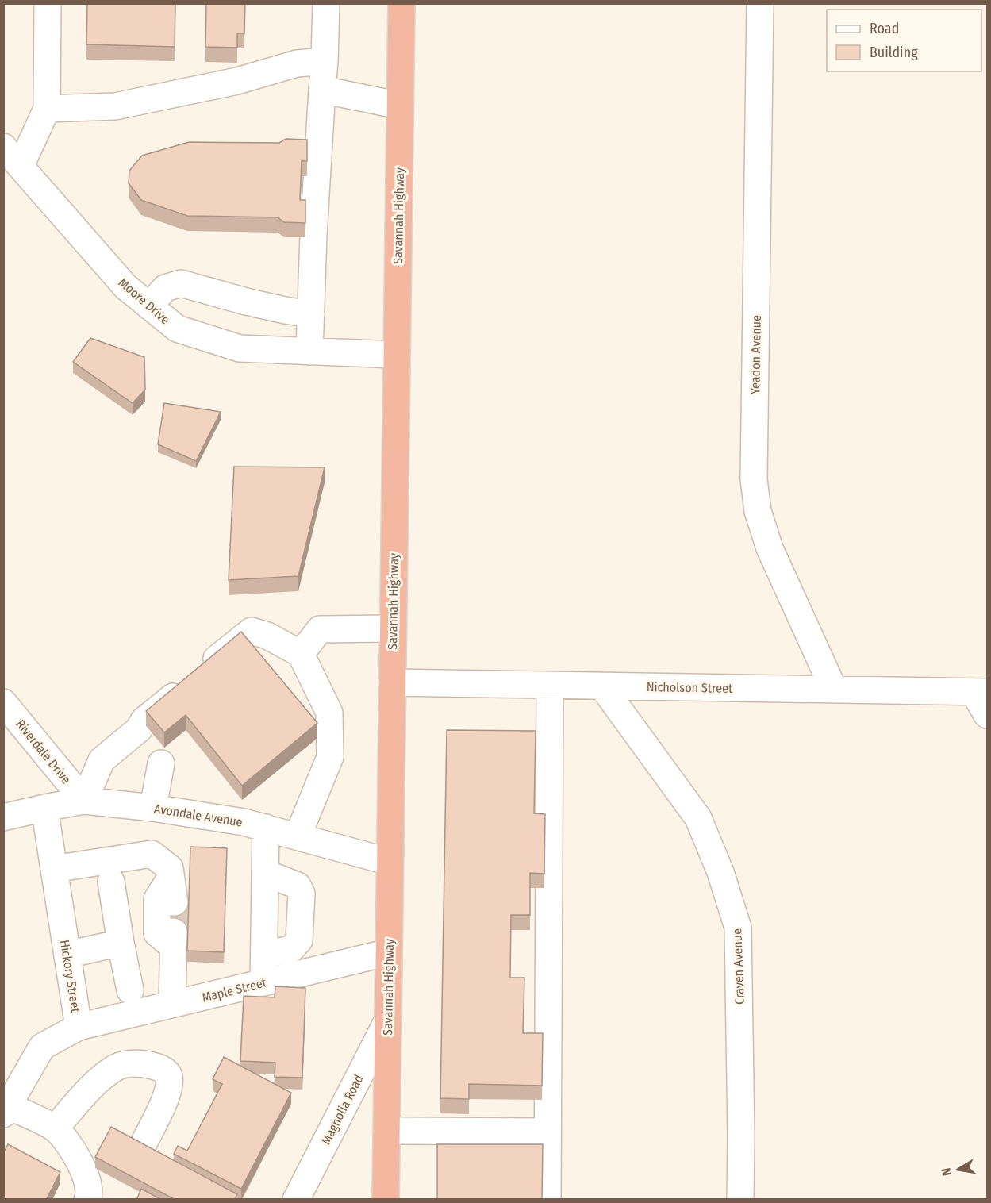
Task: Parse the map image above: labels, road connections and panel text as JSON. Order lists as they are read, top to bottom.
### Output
{
  "streets": {
    "highway": ["Savannah Highway"],
    "street": [
      "Moore Drive",
      "Yeadon Avenue",
      "Nicholson Street",
      "Riverdale Drive",
      "Avondale Avenue",
      "Craven Avenue",
      "Hickory Street",
      "Maple Street",
      "Magnolia Road"
    ]
  },
  "crossings": [
    ["Savannah Highway", "Moore Drive"],
    ["Savannah Highway", "Nicholson Street"],
    ["Savannah Highway", "Avondale Avenue"],
    ["Savannah Highway", "Maple Street"],
    ["Savannah Highway", "Magnolia Road"],
    ["Yeadon Avenue", "Nicholson Street"],
    ["Nicholson Street", "Craven Avenue"],
    ["Riverdale Drive", "Avondale Avenue"],
    ["Avondale Avenue", "Hickory Street"],
    ["Hickory Street", "Maple Street"]
  ],
  "legend": ["Road", "Building"],
  "north": "left"
}
